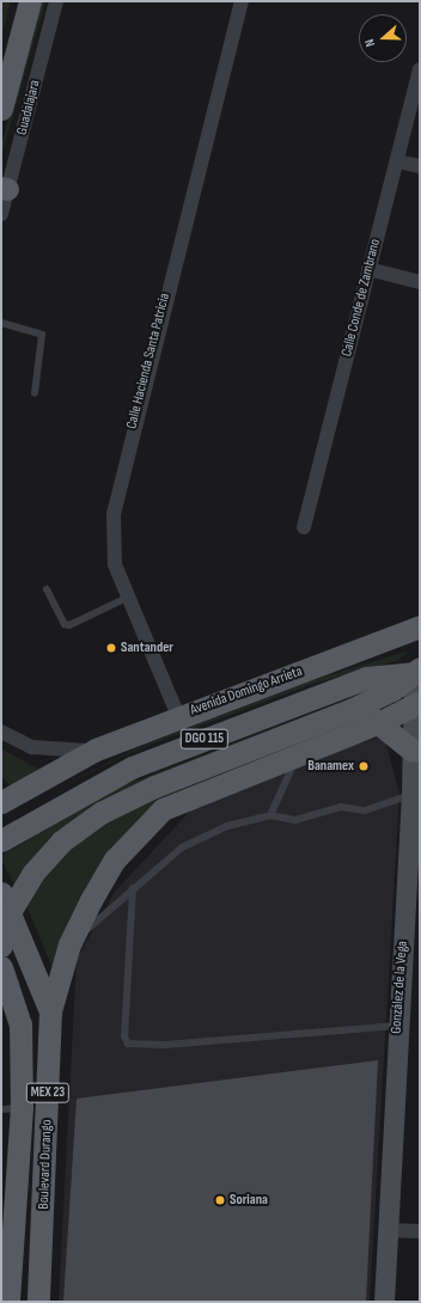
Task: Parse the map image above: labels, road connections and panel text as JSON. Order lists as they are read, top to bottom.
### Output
{
  "streets": {
    "main road": [
      "Avenida Domingo Arrieta",
      "DGO 115",
      "MEX 23",
      "Boulevard Durango"
    ],
    "street": [
      "Guadalajara",
      "Calle Conde de Zambrano",
      "Calle Hacienda Santa Patricia",
      "González de la Vega"
    ]
  },
  "crossings": [
    ["Calle Hacienda Santa Patricia", "Avenida Domingo Arrieta"],
    ["Avenida Domingo Arrieta", "González de la Vega"]
  ],
  "places": ["Santander", "Banamex", "Soriana"],
  "north": "left"
}
